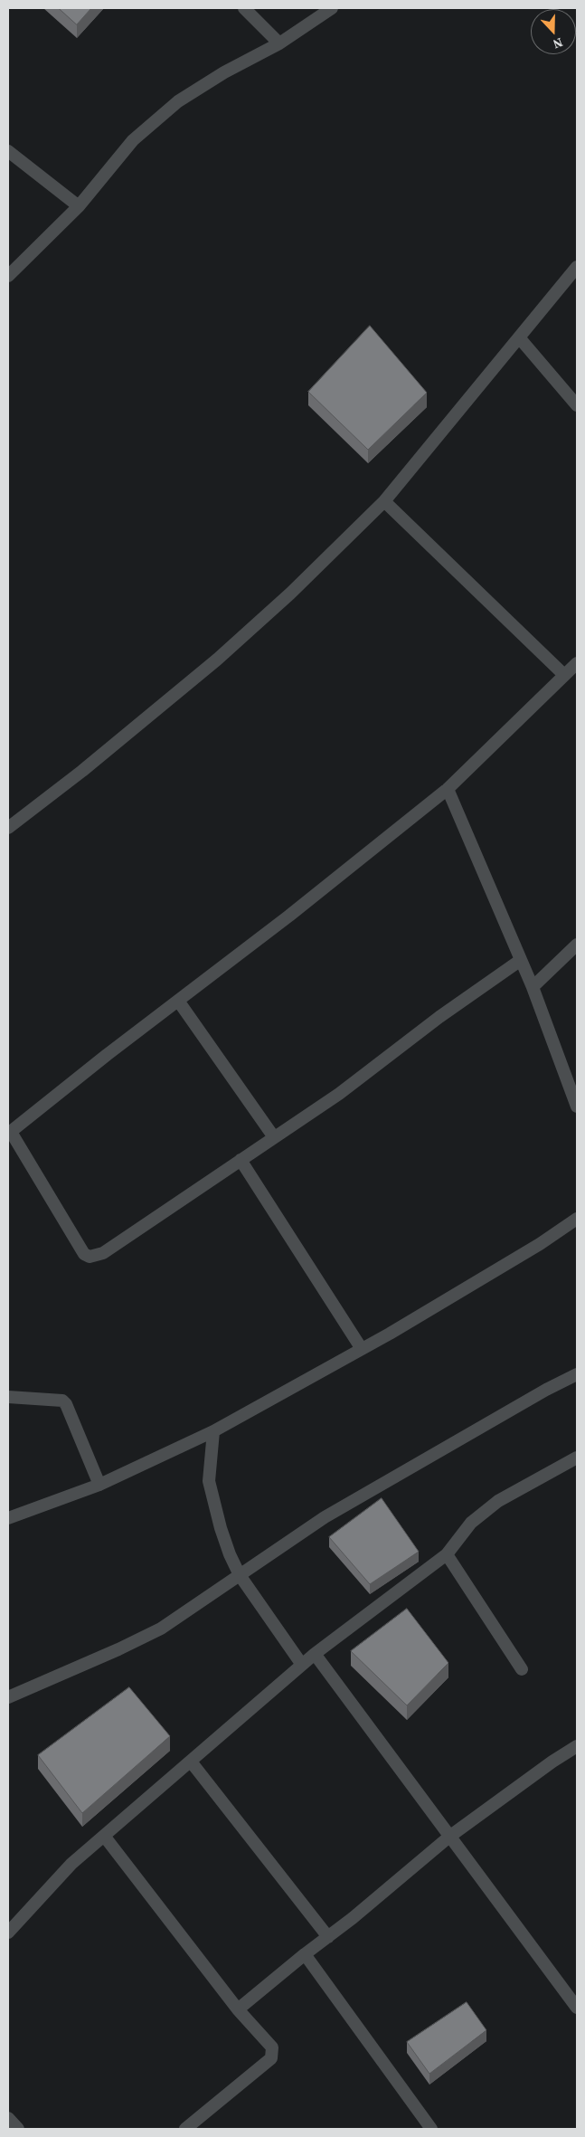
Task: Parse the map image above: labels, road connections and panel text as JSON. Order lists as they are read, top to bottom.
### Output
{
  "north": "bottom"
}
